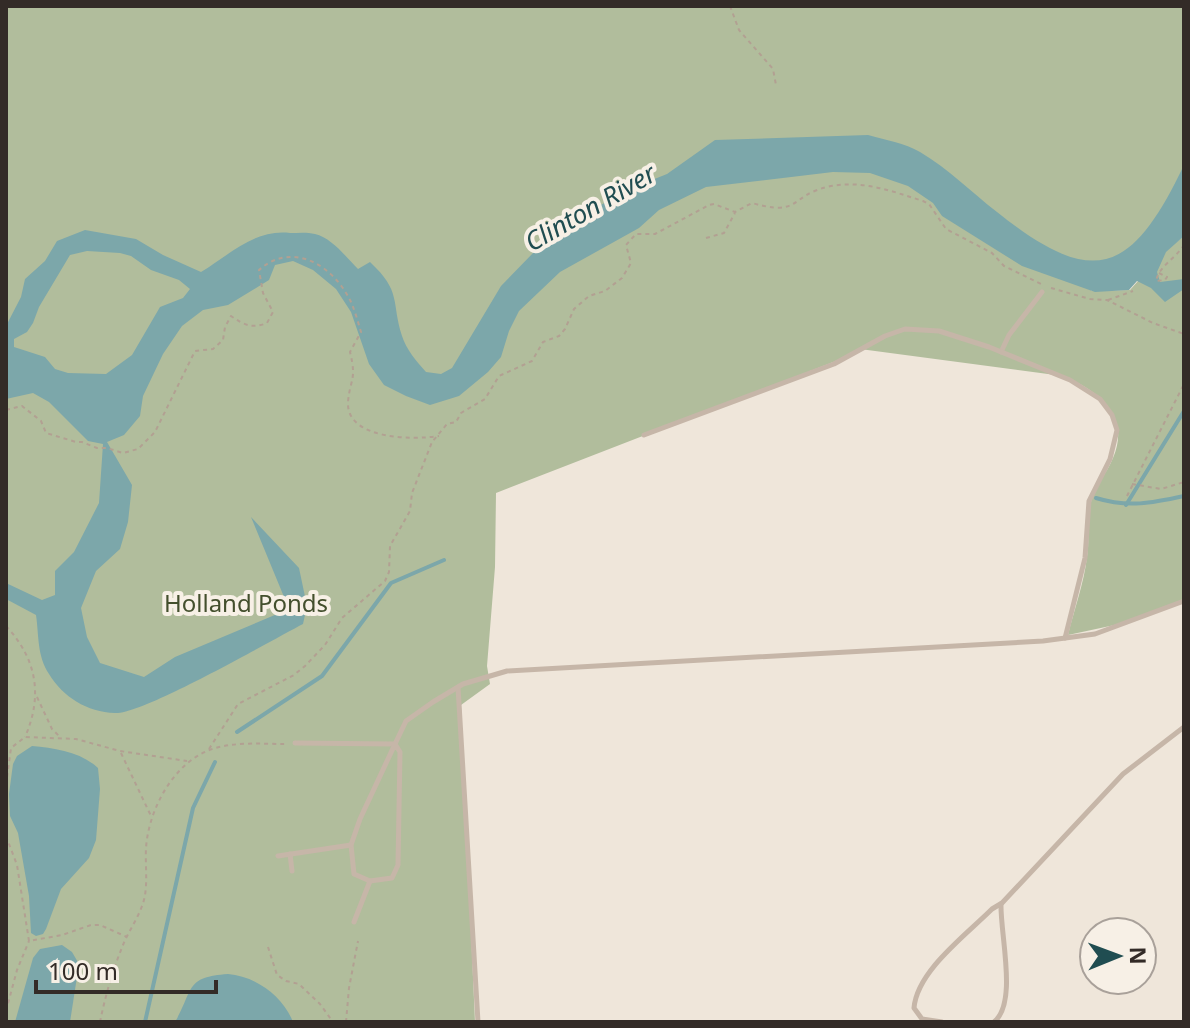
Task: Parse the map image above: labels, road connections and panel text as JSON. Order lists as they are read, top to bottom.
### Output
{
  "water": ["Clinton River"],
  "parks": ["Holland Ponds"],
  "scale_bar": "100 m",
  "north": "right"
}
